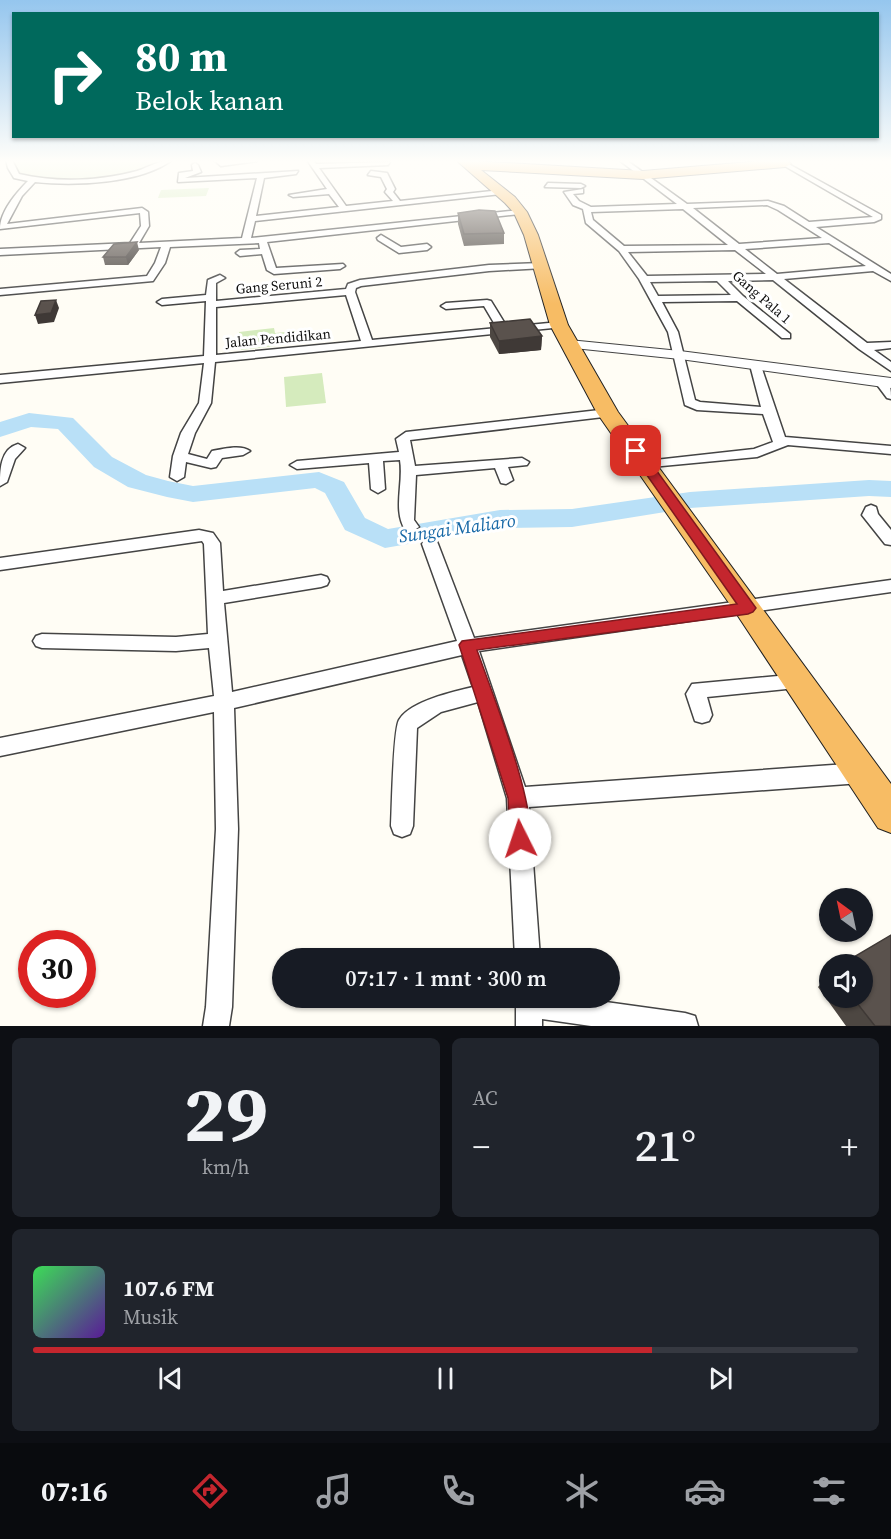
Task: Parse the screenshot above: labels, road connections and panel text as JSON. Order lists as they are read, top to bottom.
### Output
{
  "streets": {
    "street": ["Gang Seruni 2", "Gang Pala 1", "Jalan Pendidikan"]
  },
  "water": ["Sungai Maliaro"],
  "north": "top left",
  "page": {
    "turn": ["80 m", "Belok kanan"],
    "limit": "30",
    "trip": "07:17 · 1 mnt · 300 m",
    "tile": [
      ["29", "km/h"],
      "AC"
    ],
    "heat": ["−", "21°", "+"],
    "song": ["107.6 FM", "Musik"],
    "tabs": "07:16"
  }
}
